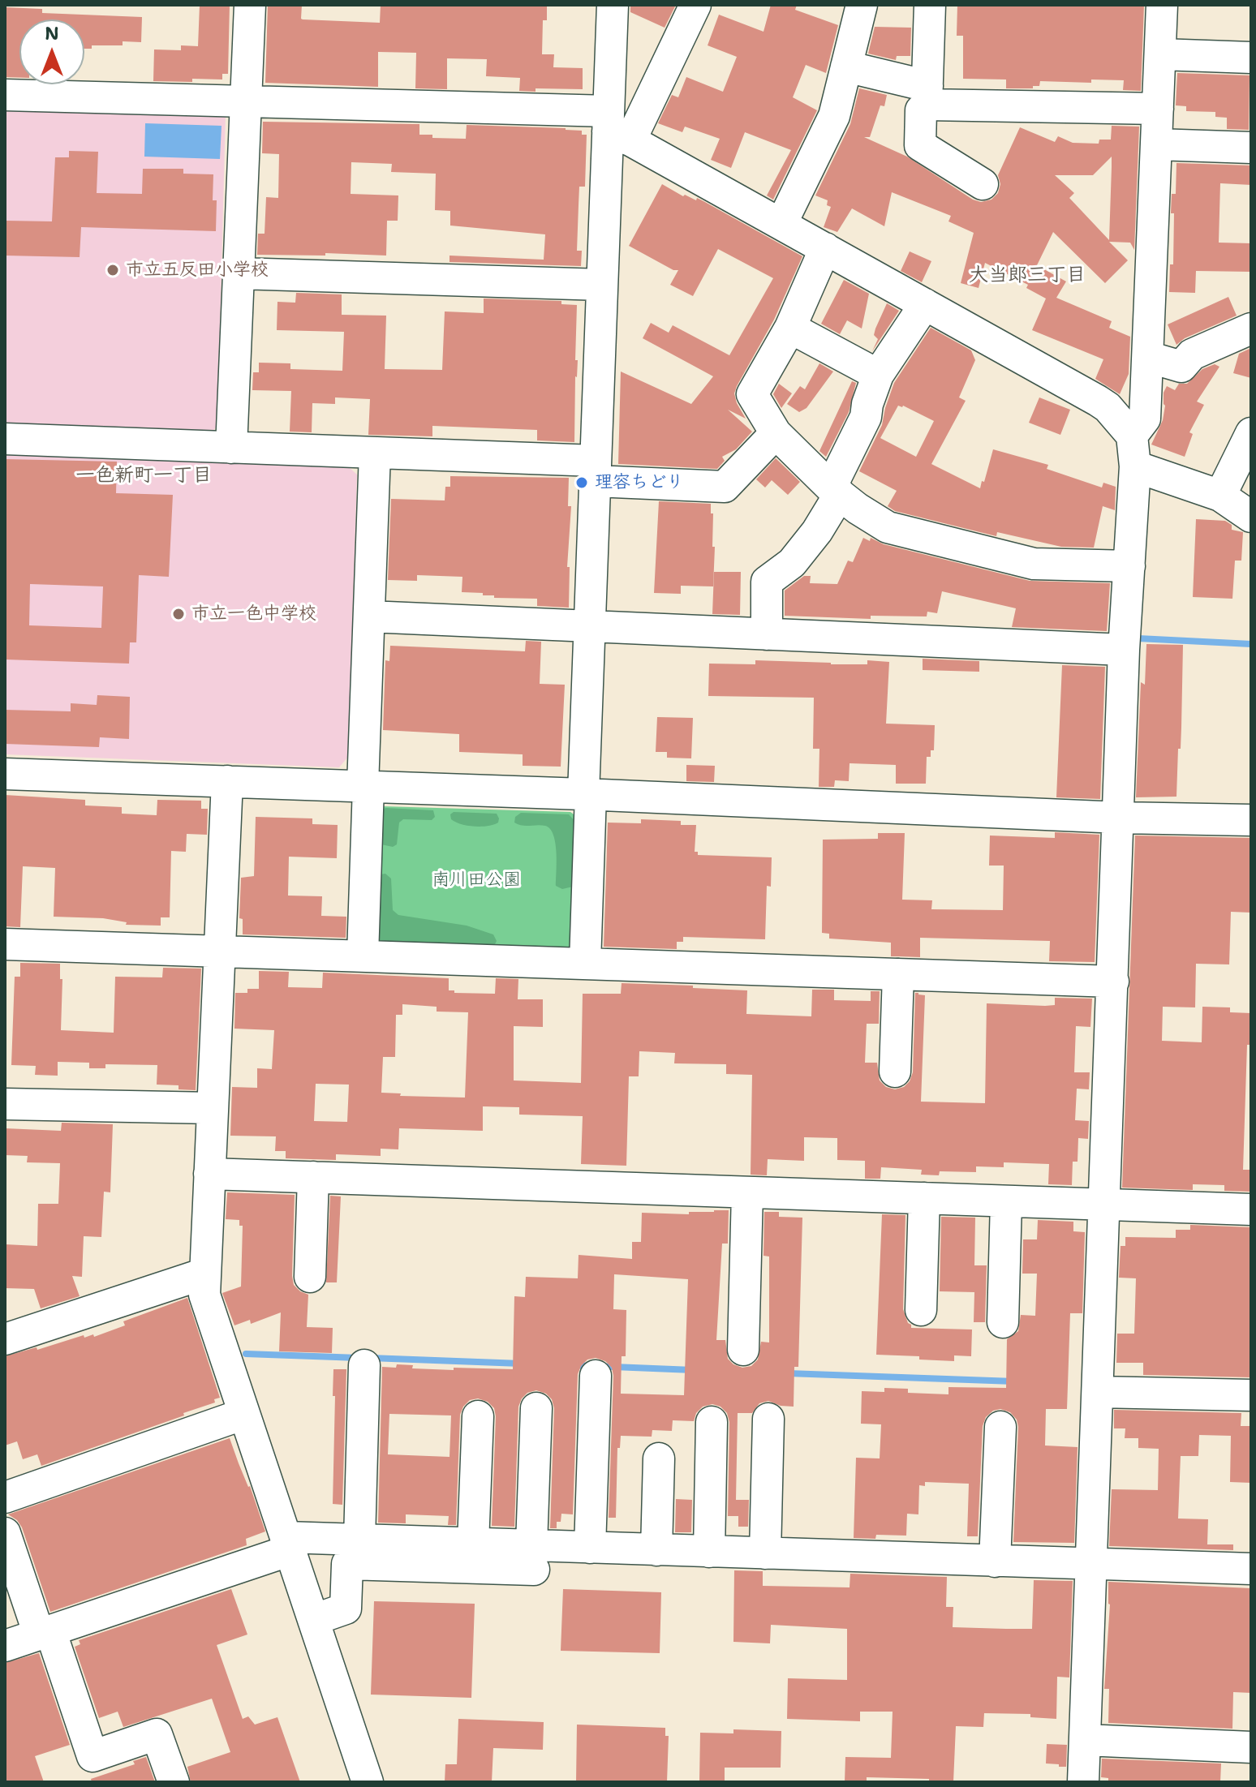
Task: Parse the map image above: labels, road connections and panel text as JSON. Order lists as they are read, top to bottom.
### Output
{
  "districts": ["大当郎三丁目", "一色新町一丁目"],
  "parks": ["南川田公園"],
  "places": ["市立五反田小学校", "理容ちどり", "市立一色中学校"],
  "north": "top"
}
